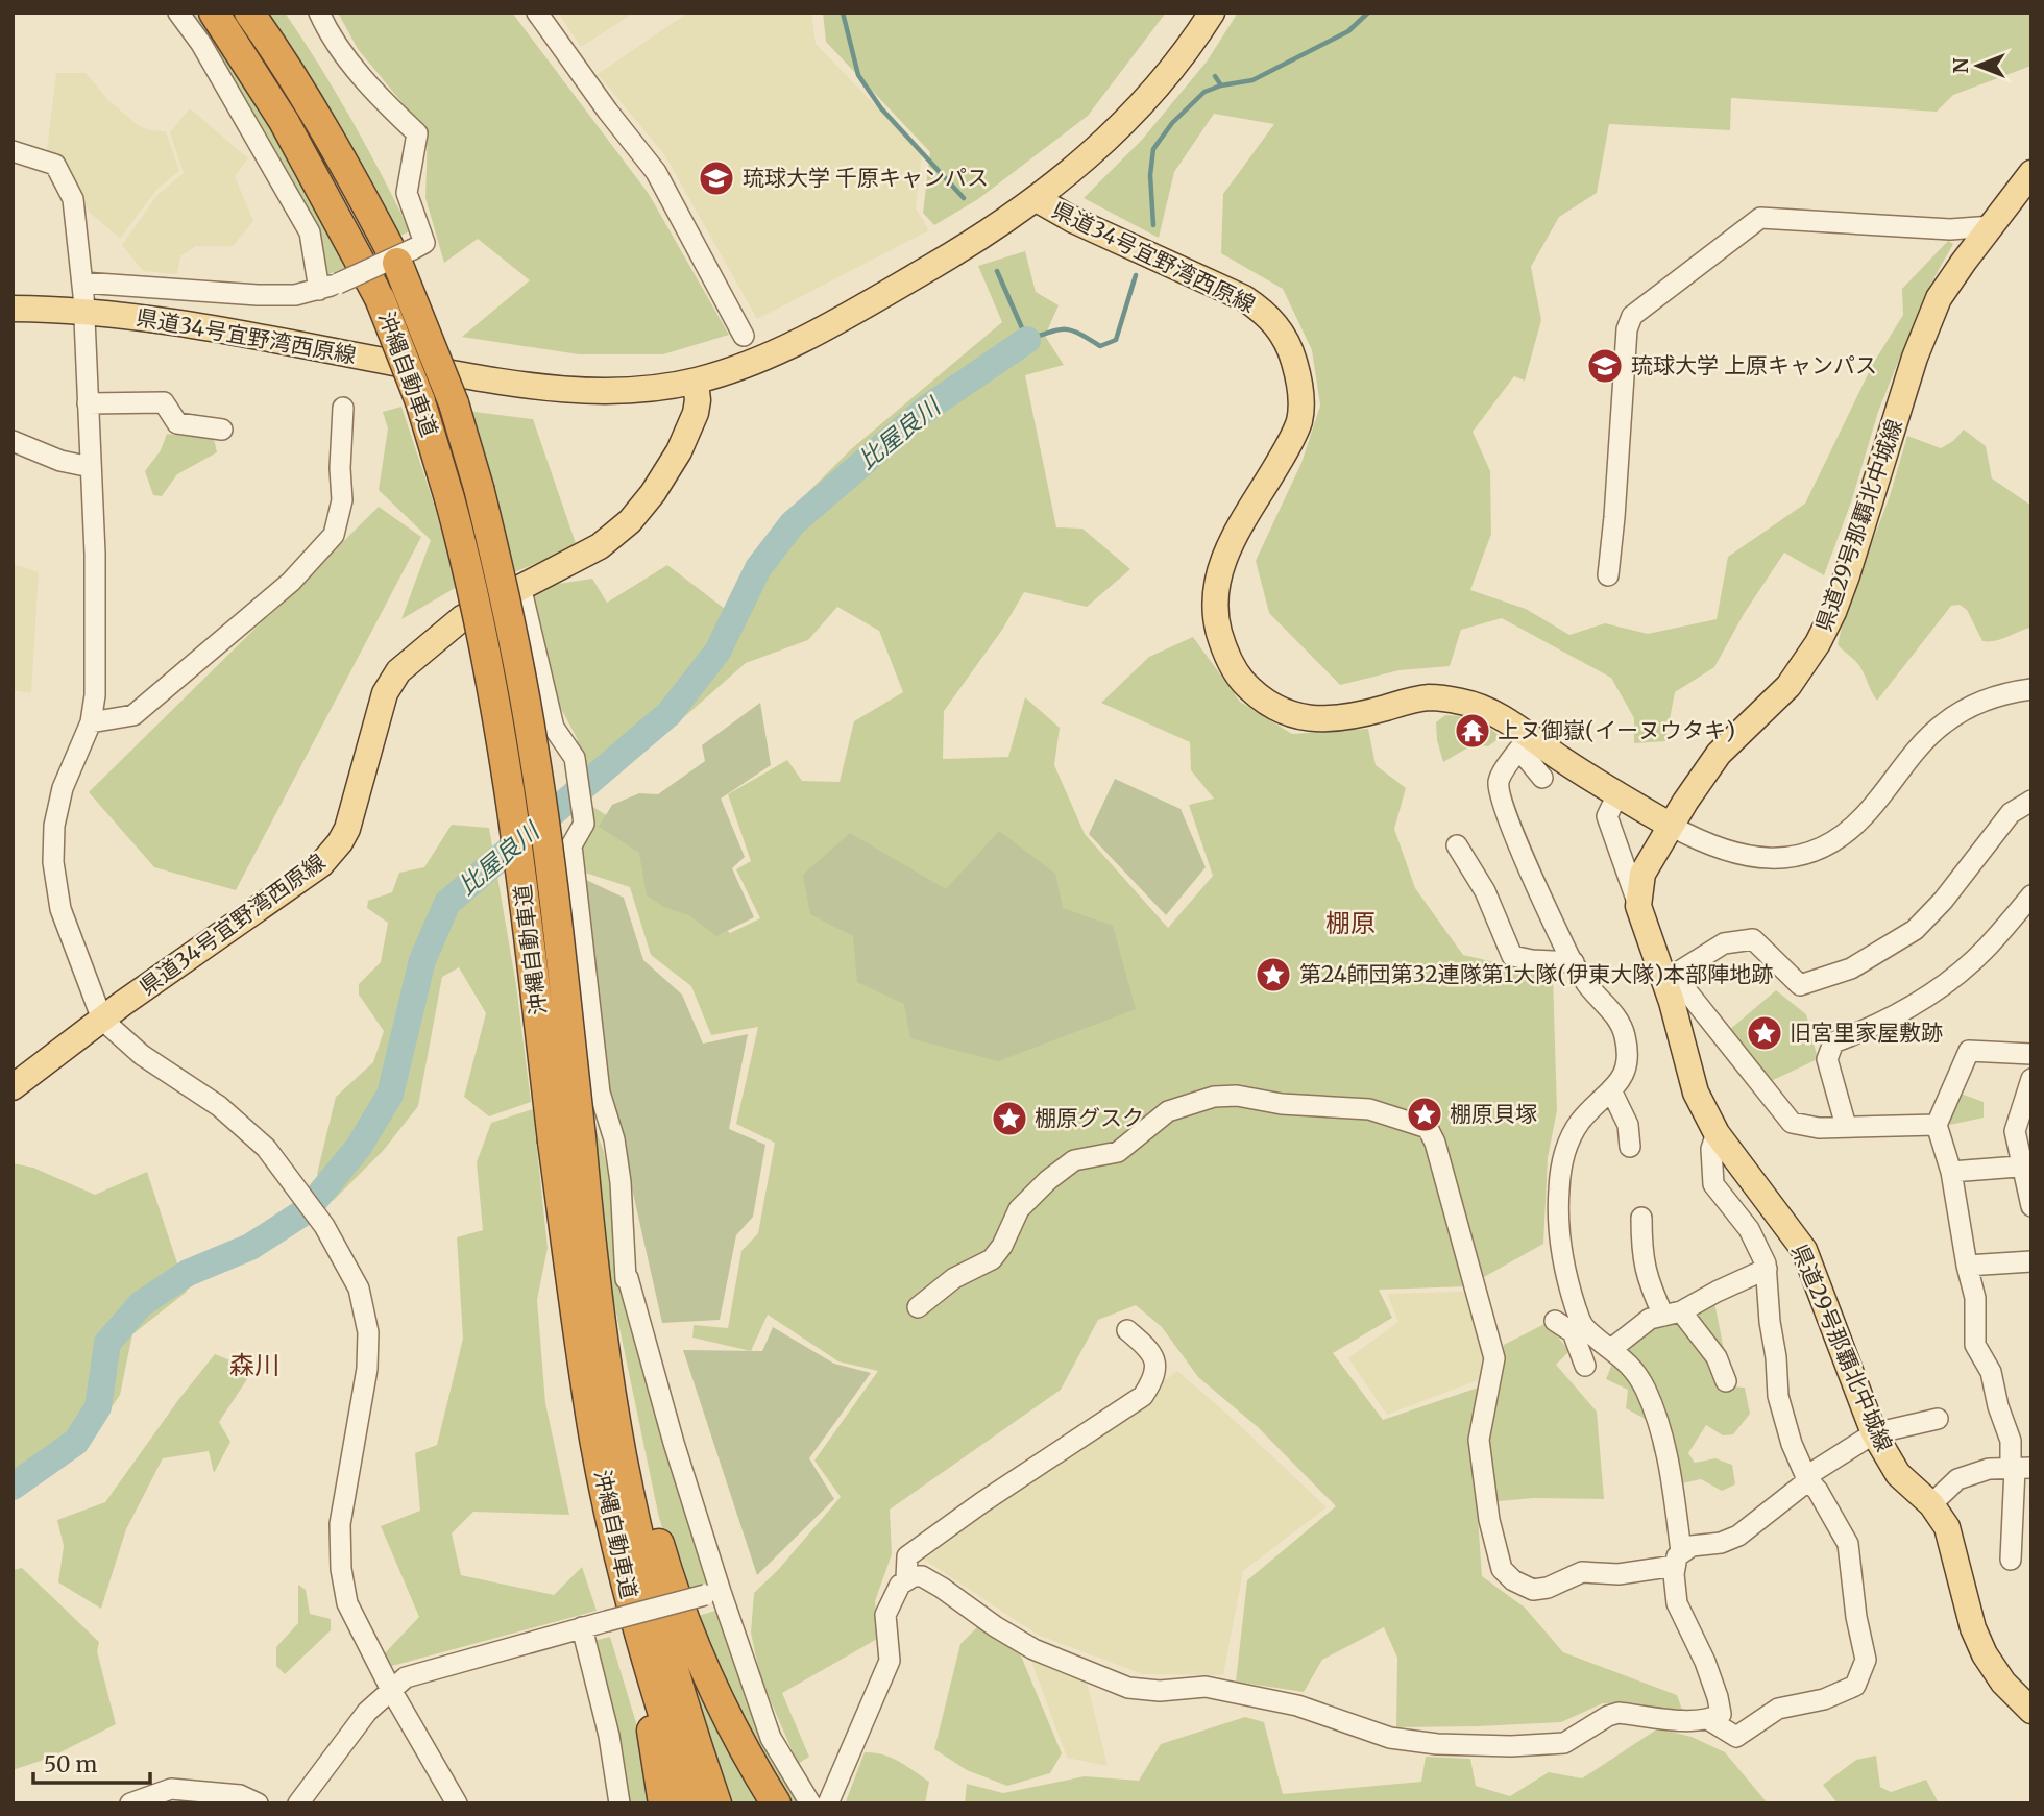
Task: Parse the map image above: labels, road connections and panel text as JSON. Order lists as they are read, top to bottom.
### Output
{
  "streets": {
    "highway": ["沖縄自動車道"],
    "main road": ["県道34号宜野湾西原線", "県道29号那覇北中城線"]
  },
  "crossings": [
    ["県道34号宜野湾西原線", "県道29号那覇北中城線"]
  ],
  "districts": ["棚原", "森川"],
  "water": ["比屋良川"],
  "places": {
    "school or university": ["琉球大学 千原キャンパス", "琉球大学 上原キャンパス"],
    "temple": ["上ヌ御嶽(イーヌウタキ)"],
    "place": [
      "第24師団第32連隊第1大隊(伊東大隊)本部陣地跡",
      "旧宮里家屋敷跡",
      "棚原貝塚",
      "棚原グスク"
    ]
  },
  "scale_bar": "50 m",
  "north": "left"
}
